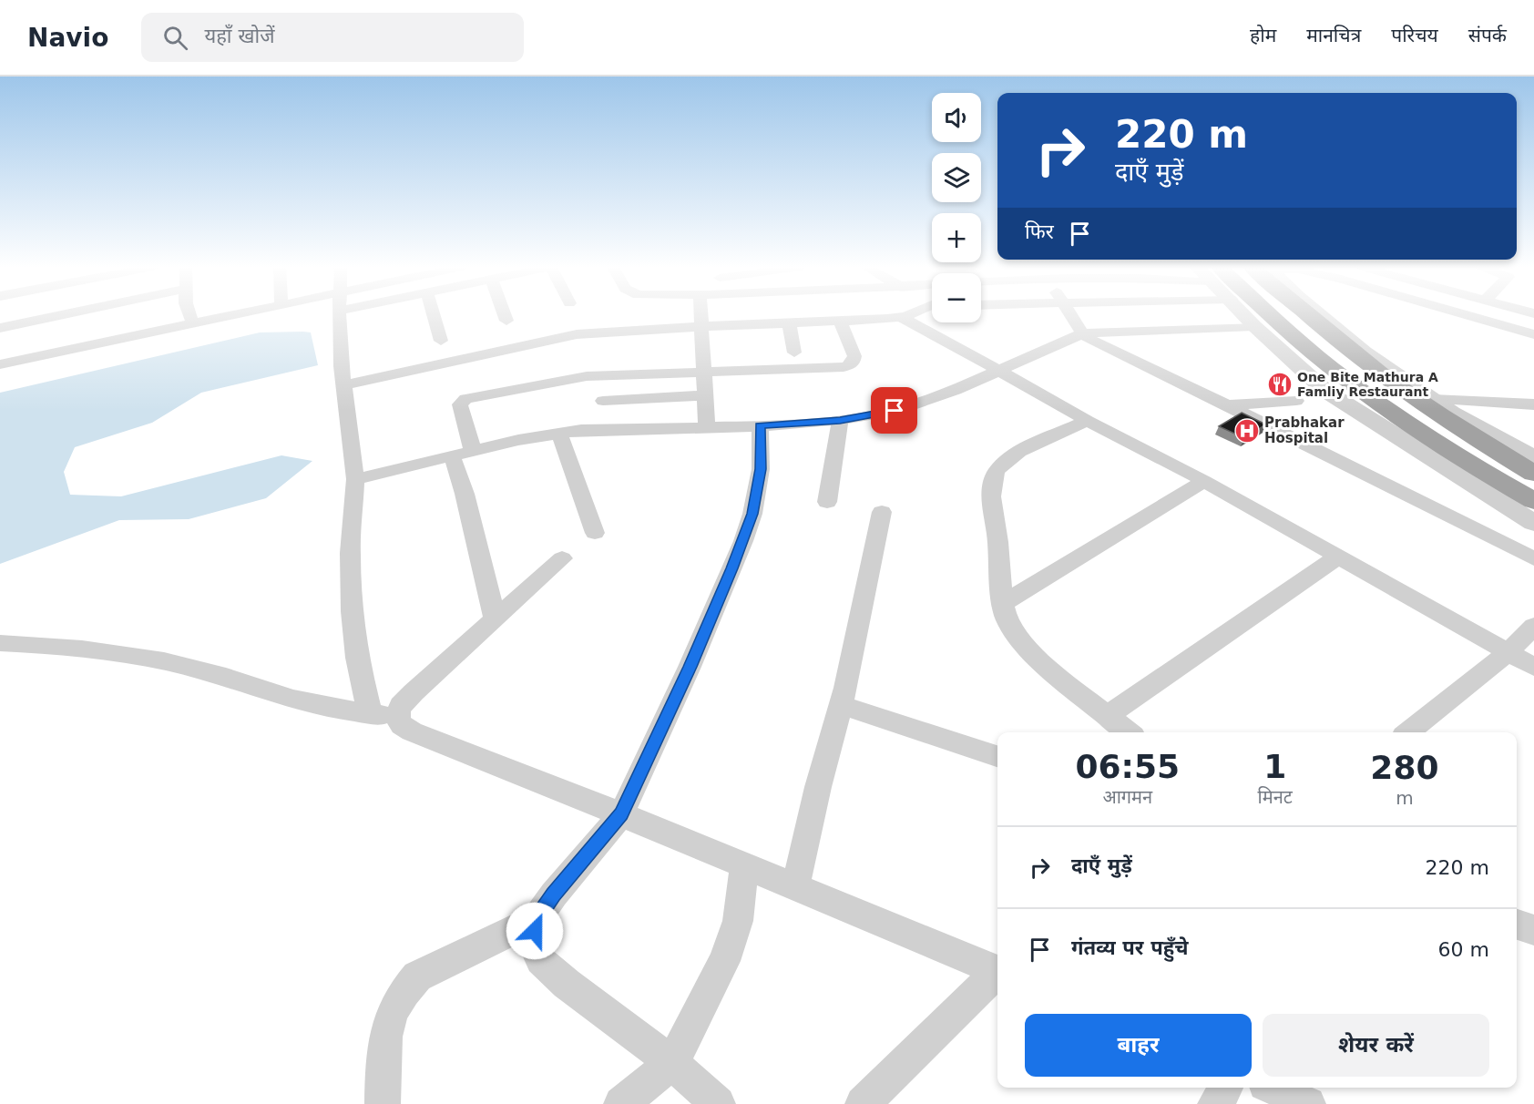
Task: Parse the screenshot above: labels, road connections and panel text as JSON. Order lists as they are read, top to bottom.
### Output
{
  "places": {
    "restaurant": ["One Bite Mathura A Famliy Restaurant"],
    "hospital": ["Prabhakar Hospital"]
  },
  "page": {
    "header": "Navio",
    "search": "यहाँ खोजें",
    "nav": [
      "होम",
      "मानचित्र",
      "परिचय",
      "संपर्क"
    ],
    "map_buttons": ["+", "−"],
    "turn": ["220 m", "दाएँ मुड़ें"],
    "then": "फिर",
    "eta": [
      "06:55",
      "आगमन",
      "1",
      "मिनट",
      "280",
      "m"
    ],
    "list": [
      {
        "name": "दाएँ मुड़ें",
        "value": "220 m"
      },
      {
        "name": "गंतव्य पर पहुँचे",
        "value": "60 m"
      }
    ],
    "buttons": ["बाहर", "शेयर करें"]
  }
}
